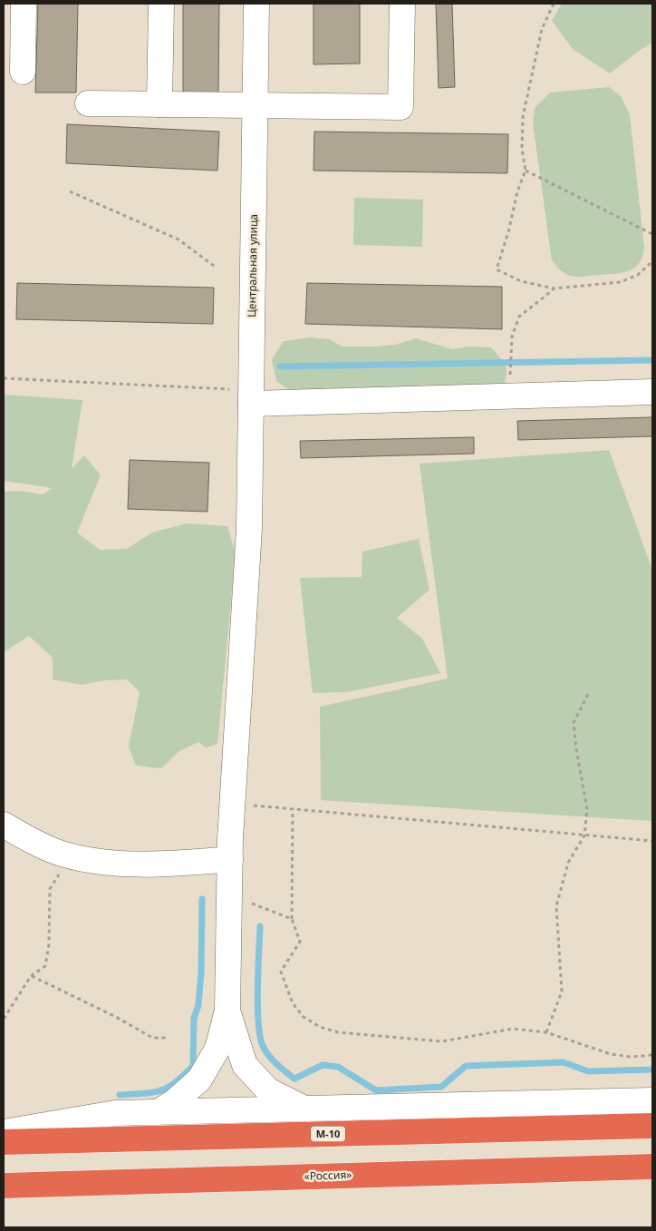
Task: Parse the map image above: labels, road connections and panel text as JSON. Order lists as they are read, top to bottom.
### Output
{
  "streets": {
    "highway": ["М-10", "«Россия»"],
    "street": ["Центральная улица"]
  }
}
